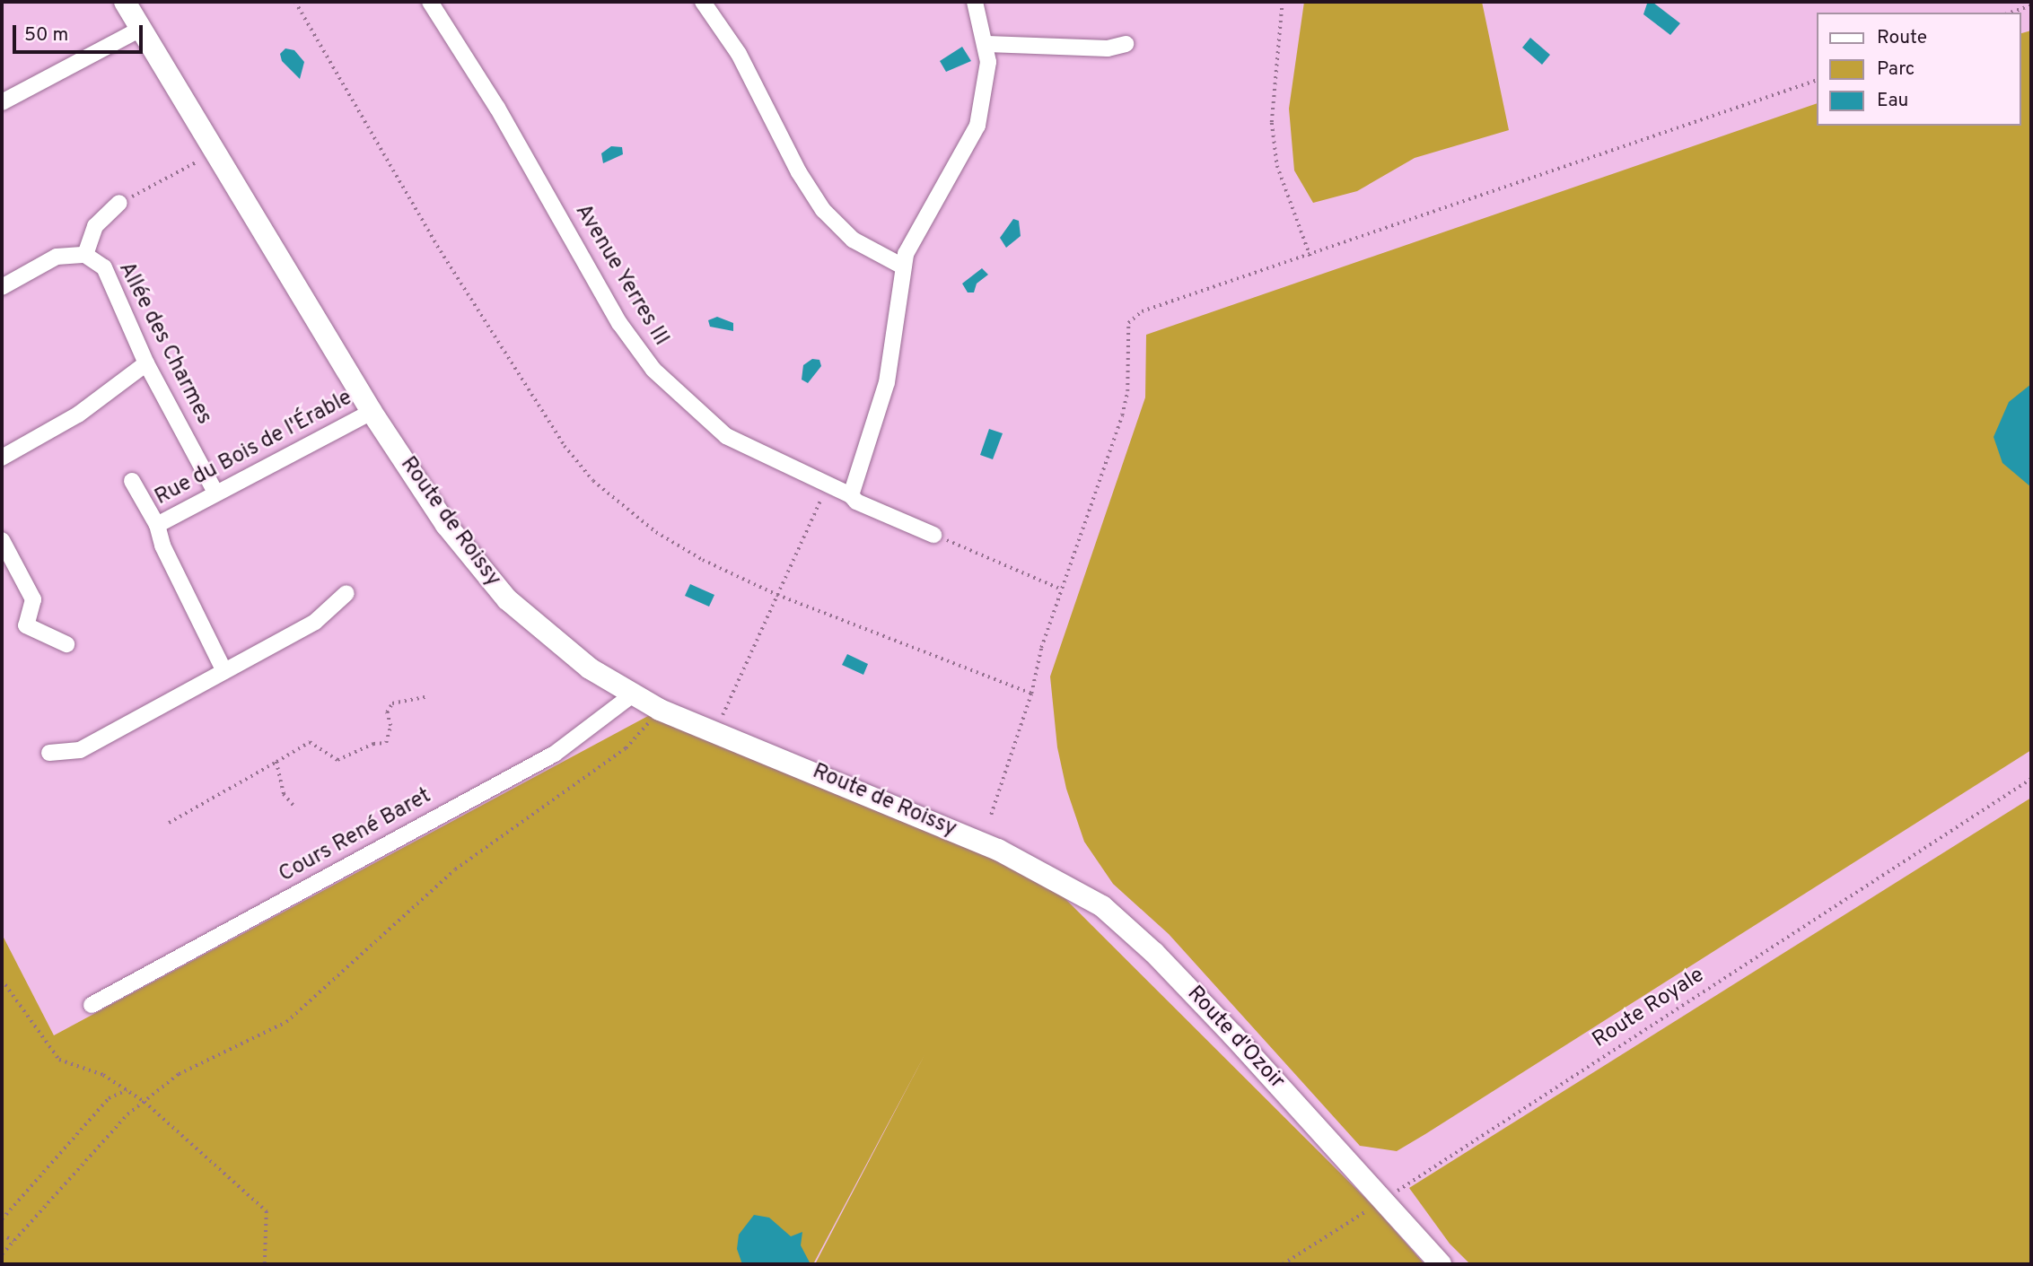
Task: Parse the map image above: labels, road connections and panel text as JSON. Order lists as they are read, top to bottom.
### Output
{
  "streets": {
    "main road": ["Route de Roissy", "Route d'Ozoir"],
    "street": [
      "Avenue Yerres III",
      "Allée des Charmes",
      "Rue du Bois de l'Érable",
      "Cours René Baret"
    ],
    "path": ["Route Royale"]
  },
  "crossings": [
    ["Allée des Charmes", "Rue du Bois de l'Érable"],
    ["Rue du Bois de l'Érable", "Route de Roissy"],
    ["Route de Roissy", "Cours René Baret"],
    ["Route de Roissy", "Route d'Ozoir"],
    ["Route Royale", "Route d'Ozoir"]
  ],
  "legend": ["Route", "Parc", "Eau"],
  "scale_bar": "50 m"
}
